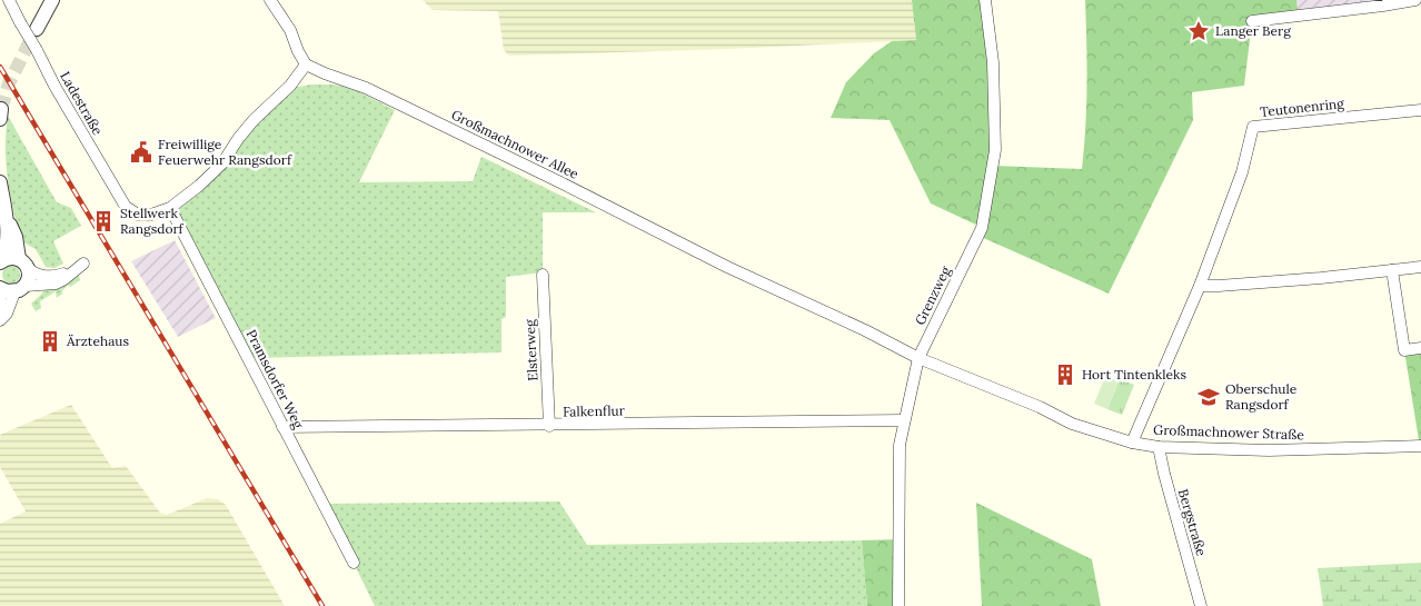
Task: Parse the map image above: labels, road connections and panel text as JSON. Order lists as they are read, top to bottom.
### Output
{
  "streets": {
    "street": [
      "Ladestraße",
      "Teutonenring",
      "Großmachnower Allee",
      "Grenzweg",
      "Elsterweg",
      "Pramsdorfer Weg",
      "Falkenflur",
      "Großmachnower Straße",
      "Bergstraße"
    ]
  },
  "crossings": [
    ["Ladestraße", "Pramsdorfer Weg"],
    ["Teutonenring", "Großmachnower Straße"],
    ["Großmachnower Allee", "Grenzweg"],
    ["Großmachnower Allee", "Großmachnower Straße"],
    ["Grenzweg", "Falkenflur"],
    ["Grenzweg", "Großmachnower Straße"],
    ["Elsterweg", "Falkenflur"],
    ["Pramsdorfer Weg", "Falkenflur"],
    ["Großmachnower Straße", "Bergstraße"]
  ],
  "places": {
    "place": ["Langer Berg"],
    "public building": ["Freiwillige Feuerwehr Rangsdorf"],
    "building": ["Stellwerk Rangsdorf", "Ärztehaus", "Hort Tintenkleks"],
    "school or university": ["Oberschule Rangsdorf"]
  }
}
